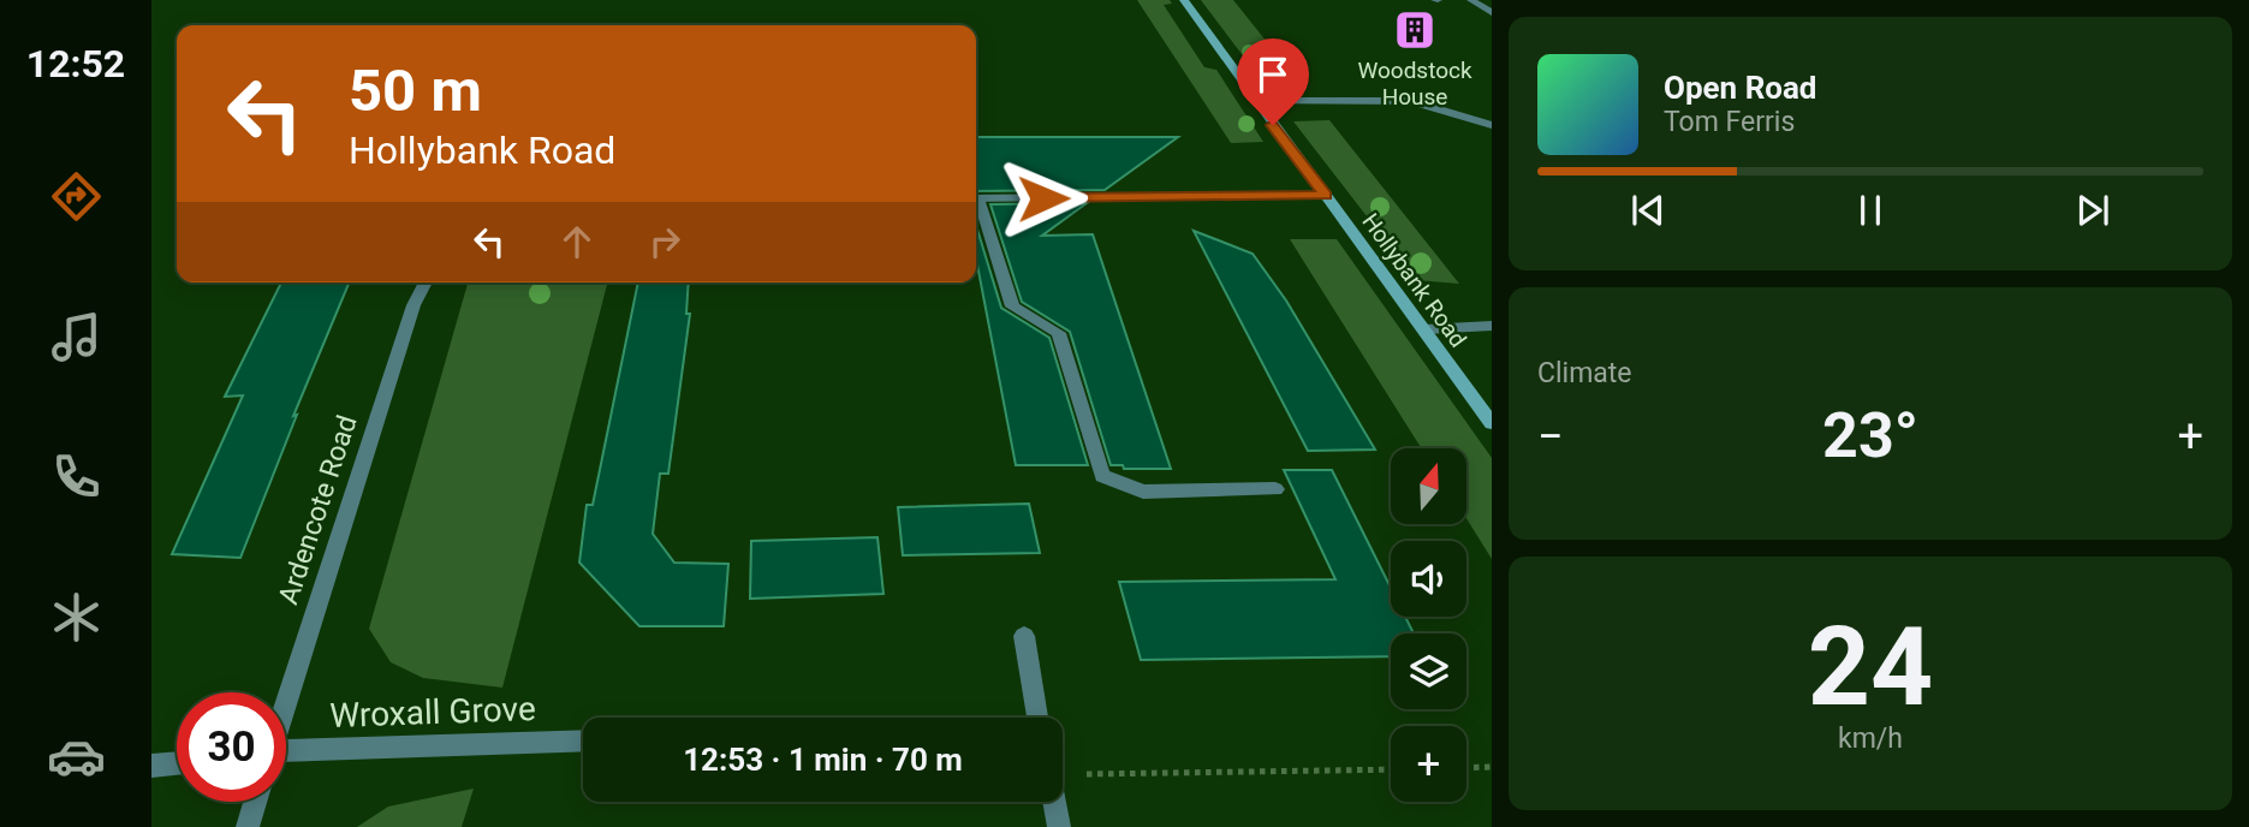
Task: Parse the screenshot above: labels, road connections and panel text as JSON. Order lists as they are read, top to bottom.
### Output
{
  "streets": {
    "street": ["Hollybank Road", "Ardencote Road", "Wroxall Grove"]
  },
  "places": {
    "building": ["Woodstock House"]
  },
  "north": "top",
  "page": {
    "tabs": "12:52",
    "turn": ["50 m", "Hollybank Road"],
    "song": ["Open Road", "Tom Ferris"],
    "tile": [
      "Climate",
      ["24", "km/h"]
    ],
    "heat": ["−", "23°", "+"],
    "map_buttons": "+",
    "limit": "30",
    "trip": "12:53 · 1 min · 70 m"
  }
}
